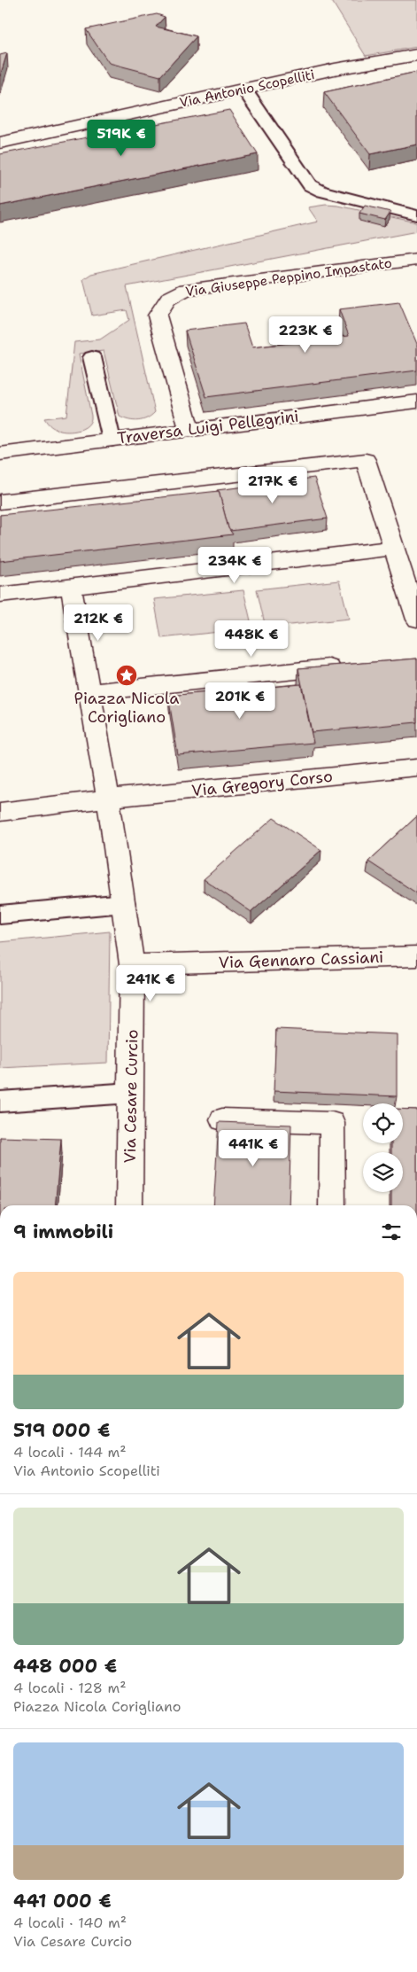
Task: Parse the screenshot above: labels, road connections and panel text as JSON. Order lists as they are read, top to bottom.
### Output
{
  "streets": {
    "street": [
      "Via Antonio Scopelliti",
      "Via Giuseppe Peppino Impastato",
      "Traversa Luigi Pellegrini",
      "Via Gregory Corso",
      "Via Gennaro Cassiani",
      "Via Cesare Curcio"
    ]
  },
  "crossings": [
    ["Via Giuseppe Peppino Impastato", "Traversa Luigi Pellegrini"],
    ["Via Gregory Corso", "Via Cesare Curcio"],
    ["Via Gennaro Cassiani", "Via Cesare Curcio"]
  ],
  "places": {
    "place": ["Piazza Nicola Corigliano"]
  },
  "page": {
    "price": [
      "519K €",
      "223K €",
      "217K €",
      "234K €",
      "212K €",
      "448K €",
      "201K €",
      "241K €",
      "441K €"
    ],
    "heading": "9 immobili",
    "list": [
      {
        "name": "519 000 €",
        "note": "4 locali · 144 m² · Via Antonio Scopelliti"
      },
      {
        "name": "448 000 €",
        "note": "4 locali · 128 m² · Piazza Nicola Corigliano"
      },
      {
        "name": "441 000 €",
        "note": "4 locali · 140 m² · Via Cesare Curcio"
      }
    ]
  }
}
